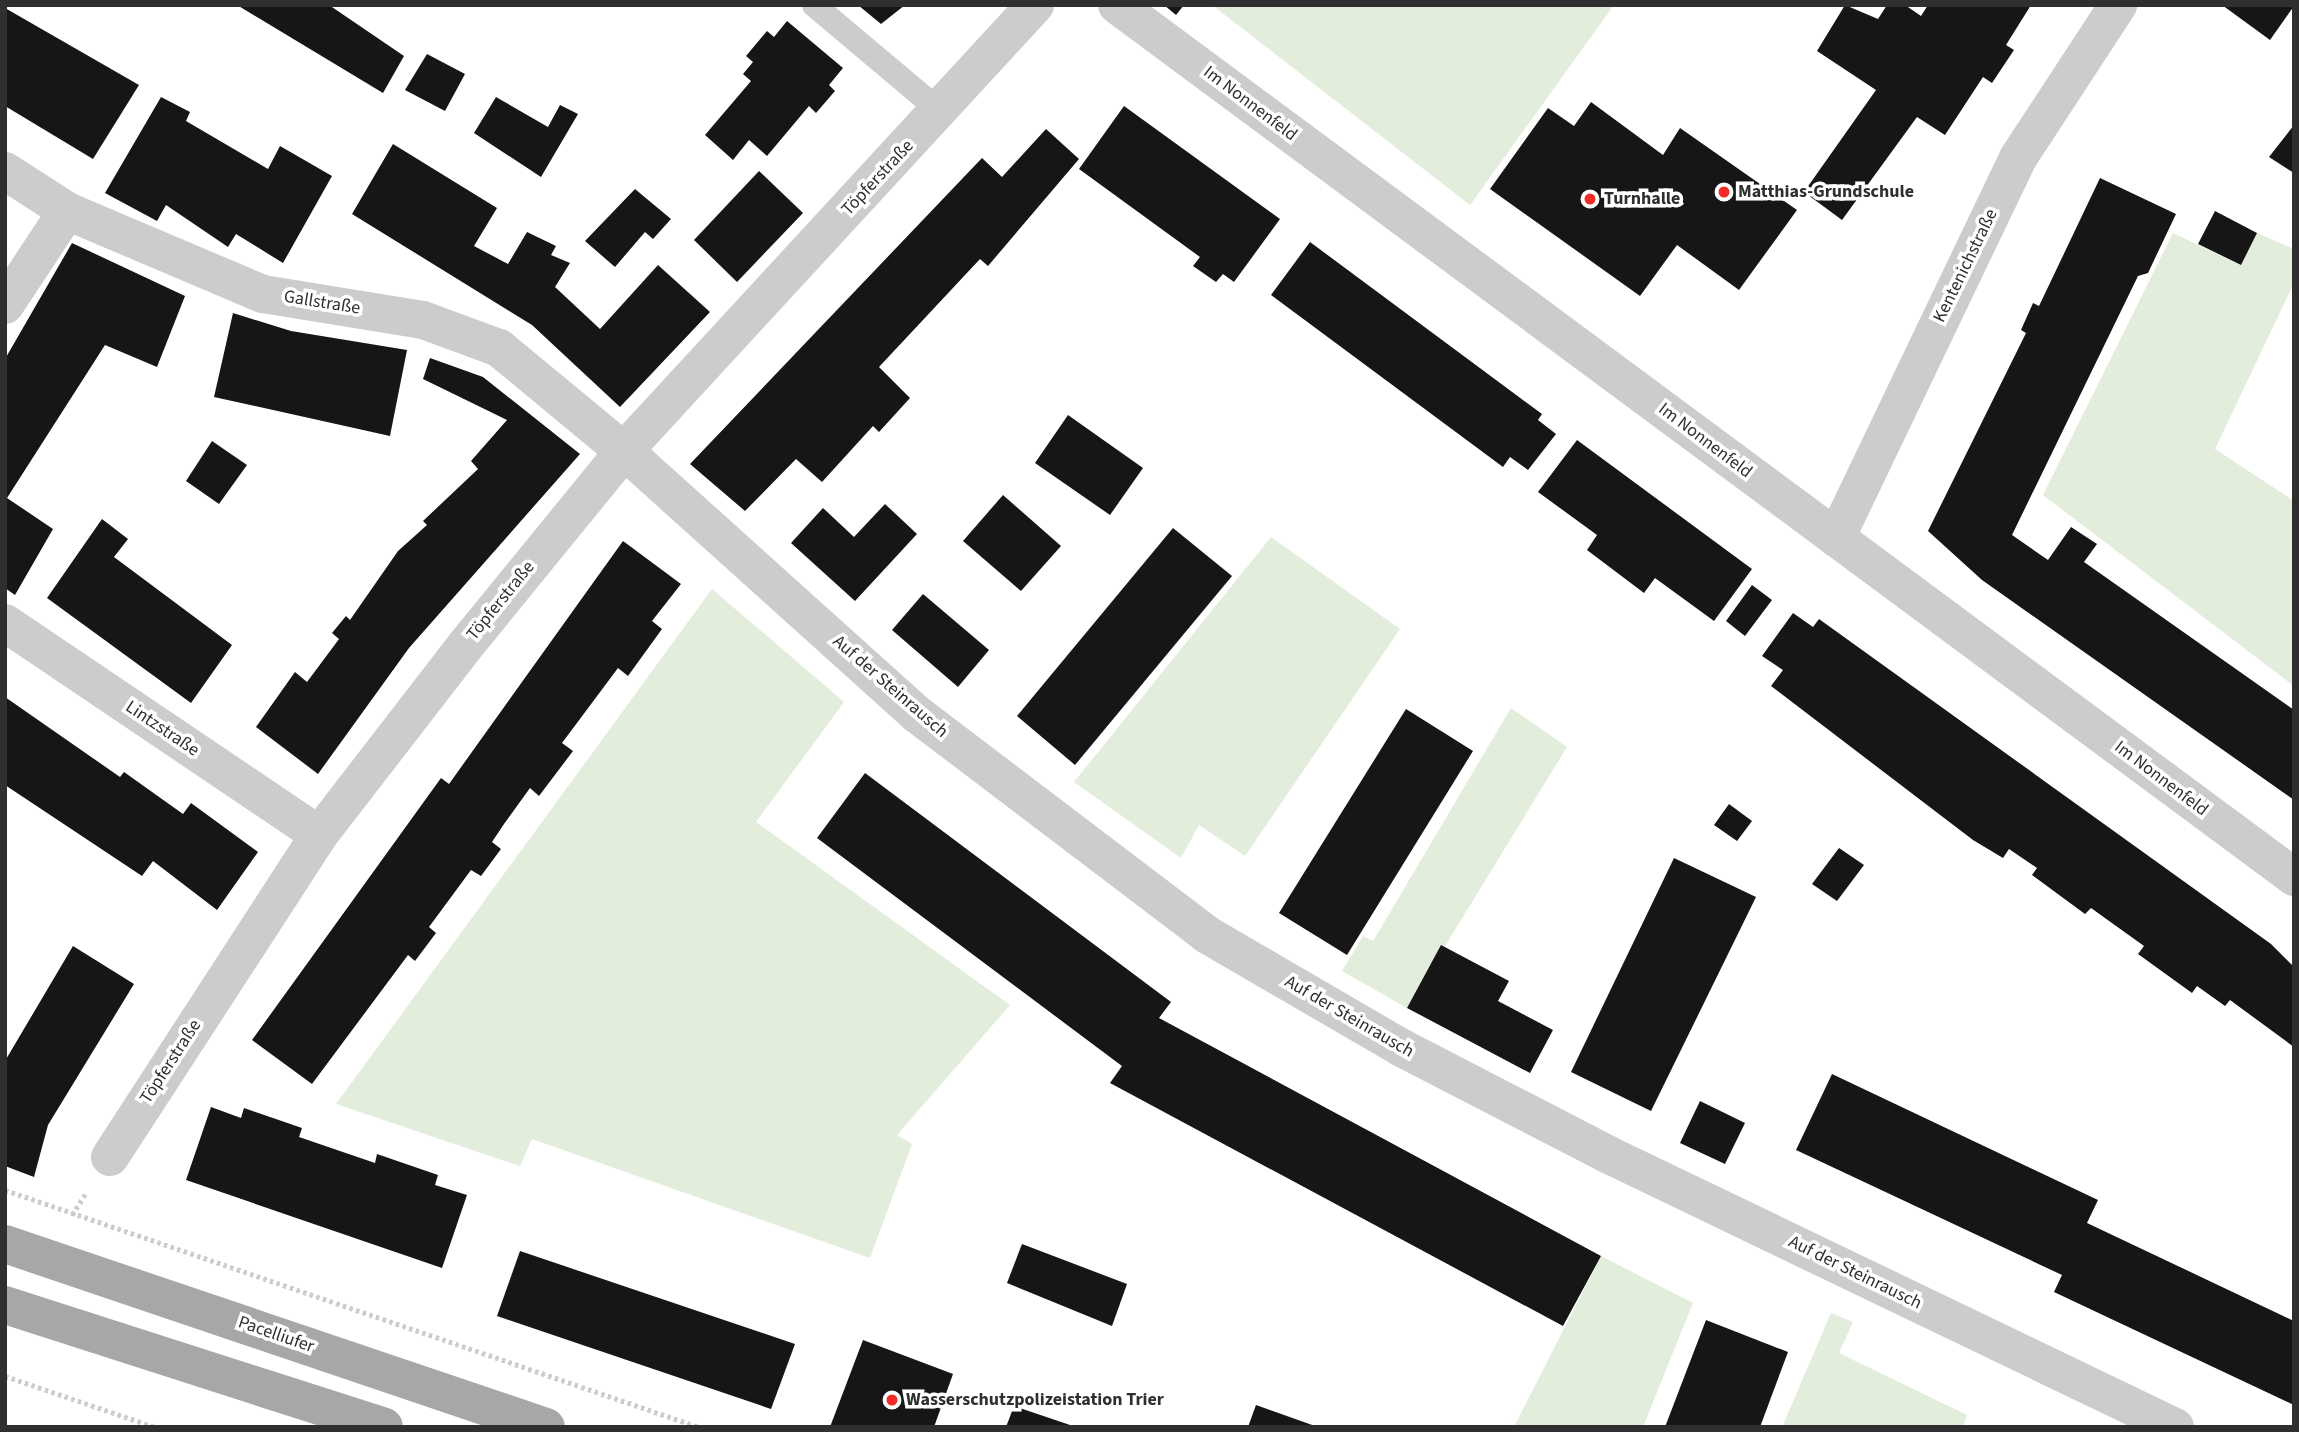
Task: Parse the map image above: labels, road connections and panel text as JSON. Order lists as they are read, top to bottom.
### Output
{
  "streets": {
    "main road": ["Pacelliufer"],
    "street": [
      "Im Nonnenfeld",
      "Töpferstraße",
      "Kentenichstraße",
      "Gallstraße",
      "Auf der Steinrausch",
      "Lintzstraße"
    ]
  },
  "crossings": [
    ["Im Nonnenfeld", "Kentenichstraße"],
    ["Töpferstraße", "Gallstraße"],
    ["Töpferstraße", "Auf der Steinrausch"],
    ["Töpferstraße", "Lintzstraße"],
    ["Gallstraße", "Auf der Steinrausch"]
  ],
  "places": ["Matthias-Grundschule", "Turnhalle", "Wasserschutzpolizeistation Trier"]
}
